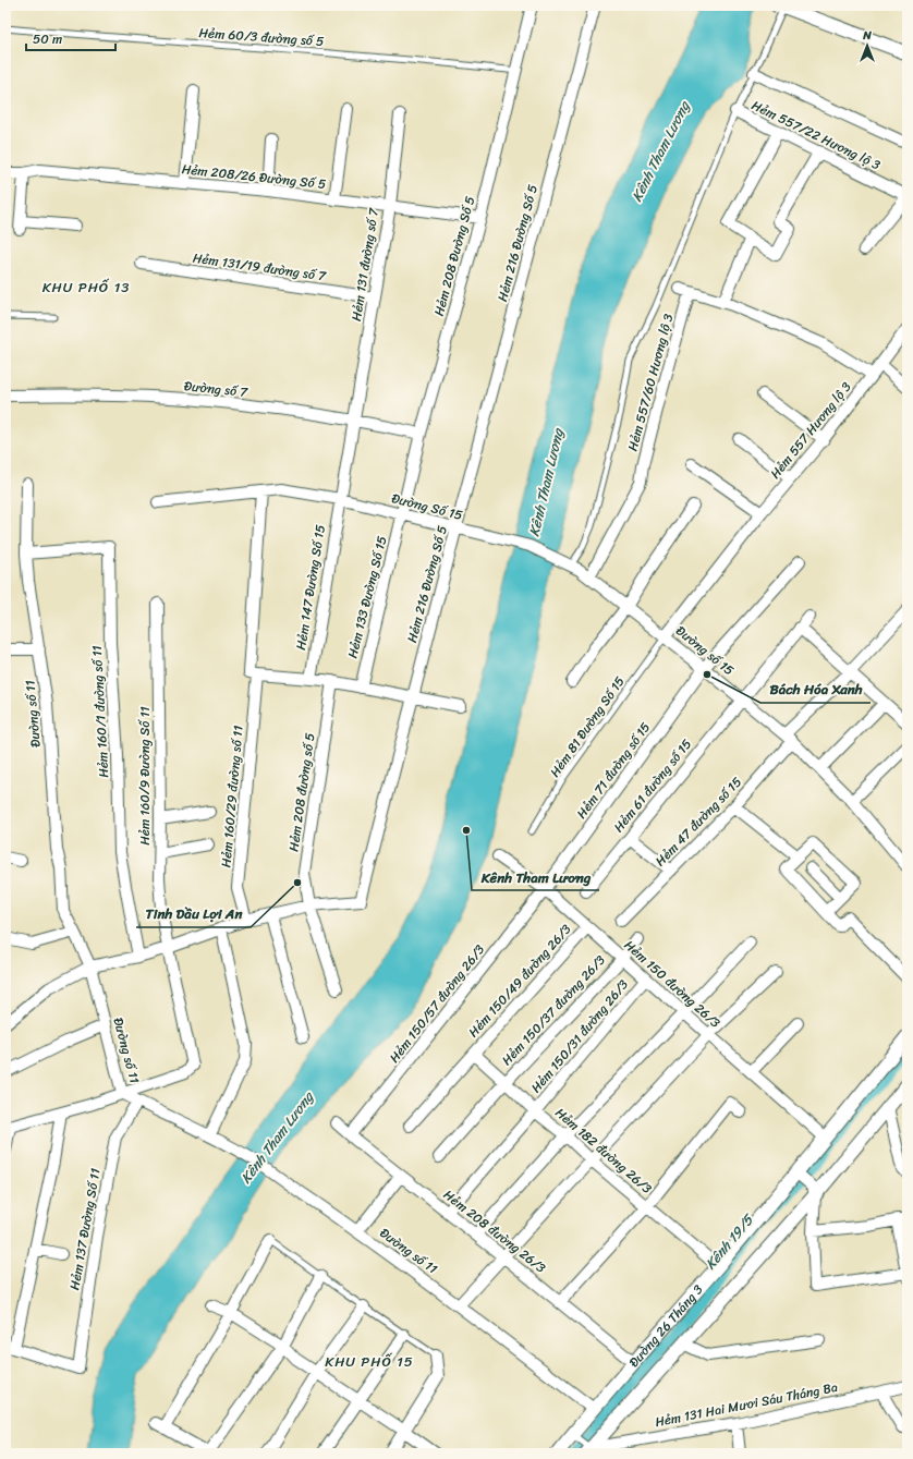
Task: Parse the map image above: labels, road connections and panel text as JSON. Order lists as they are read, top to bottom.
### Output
{
  "streets": {
    "street": [
      "Hẻm 557/22 Hương lộ 3",
      "Hẻm 208/26 Đường Số 5",
      "Hẻm 216 Đường Số 5",
      "Hẻm 208 Đường Số 5",
      "Hẻm 131 đường số 7",
      "Hẻm 131/19 đường số 7",
      "Hẻm 557/60 Hương lộ 3",
      "Đường số 7",
      "Hẻm 557 Hương lộ 3",
      "Đường Số 15",
      "Hẻm 147 Đường Số 15",
      "Hẻm 133 Đường Số 15",
      "Đường số 15",
      "Hẻm 160/1 đường số 11",
      "Đường số 11",
      "Hẻm 71 đường số 15",
      "Hẻm 160/9 Đường Số 11",
      "Hẻm 61 đường số 15",
      "Hẻm 208 đường số 5",
      "Hẻm 160/29 đường số 11",
      "Hẻm 47 đường số 15",
      "Hẻm 150/49 đường 26/3",
      "Hẻm 150 đường 26/3",
      "Hẻm 150/57 đường 26/3",
      "Hẻm 150/37 đường 26/3",
      "Hẻm 150/31 đường 26/3",
      "Hẻm 182 đường 26/3",
      "Hẻm 137 Đường Số 11",
      "Hẻm 208 đường 26/3",
      "Đường 26 Tháng 3",
      "Hẻm 131 Hai Mươi Sáu Tháng Ba"
    ],
    "lane": ["Hẻm 60/3 đường số 5", "Hẻm 81 Đường Số 15"]
  },
  "crossings": [
    ["Hẻm 60/3 đường số 5", "Hẻm 208 Đường Số 5"],
    ["Hẻm 208/26 Đường Số 5", "Hẻm 208 Đường Số 5"],
    ["Hẻm 208/26 Đường Số 5", "Hẻm 131 đường số 7"],
    ["Hẻm 216 Đường Số 5", "Đường Số 15"],
    ["Hẻm 216 Đường Số 5", "Hẻm 160/1 đường số 11"],
    ["Hẻm 216 Đường Số 5", "Đường số 11"],
    ["Hẻm 216 Đường Số 5", "Hẻm 160/9 Đường Số 11"],
    ["Hẻm 216 Đường Số 5", "Hẻm 208 đường số 5"],
    ["Hẻm 216 Đường Số 5", "Hẻm 160/29 đường số 11"],
    ["Hẻm 208 Đường Số 5", "Đường số 7"],
    ["Hẻm 208 Đường Số 5", "Đường Số 15"],
    ["Hẻm 208 Đường Số 5", "Hẻm 133 Đường Số 15"],
    ["Hẻm 131 đường số 7", "Hẻm 131/19 đường số 7"],
    ["Hẻm 131 đường số 7", "Đường số 7"],
    ["Hẻm 131 đường số 7", "Đường Số 15"],
    ["Hẻm 131 đường số 7", "Hẻm 147 Đường Số 15"],
    ["Hẻm 557/60 Hương lộ 3", "Hẻm 557 Hương lộ 3"],
    ["Hẻm 557/60 Hương lộ 3", "Đường số 15"],
    ["Hẻm 557 Hương lộ 3", "Đường số 15"],
    ["Hẻm 557 Hương lộ 3", "Hẻm 81 Đường Số 15"],
    ["Đường Số 15", "Hẻm 147 Đường Số 15"],
    ["Đường Số 15", "Hẻm 133 Đường Số 15"],
    ["Đường Số 15", "Đường số 15"],
    ["Đường Số 15", "Hẻm 160/29 đường số 11"],
    ["Đường số 15", "Hẻm 81 Đường Số 15"],
    ["Đường số 15", "Hẻm 71 đường số 15"],
    ["Đường số 15", "Hẻm 61 đường số 15"],
    ["Đường số 15", "Hẻm 47 đường số 15"],
    ["Hẻm 160/1 đường số 11", "Đường số 11"],
    ["Đường số 11", "Hẻm 160/9 Đường Số 11"],
    ["Đường số 11", "Hẻm 137 Đường Số 11"],
    ["Đường số 11", "Đường 26 Tháng 3"],
    ["Hẻm 71 đường số 15", "Hẻm 150 đường 26/3"],
    ["Hẻm 71 đường số 15", "Hẻm 150/57 đường 26/3"],
    ["Hẻm 150/49 đường 26/3", "Hẻm 150 đường 26/3"],
    ["Hẻm 150/49 đường 26/3", "Hẻm 182 đường 26/3"],
    ["Hẻm 150 đường 26/3", "Hẻm 150/57 đường 26/3"],
    ["Hẻm 150 đường 26/3", "Hẻm 150/37 đường 26/3"],
    ["Hẻm 150 đường 26/3", "Hẻm 150/31 đường 26/3"],
    ["Hẻm 150 đường 26/3", "Đường 26 Tháng 3"],
    ["Hẻm 150/57 đường 26/3", "Hẻm 208 đường 26/3"],
    ["Hẻm 150/37 đường 26/3", "Hẻm 182 đường 26/3"],
    ["Hẻm 150/31 đường 26/3", "Hẻm 182 đường 26/3"],
    ["Hẻm 182 đường 26/3", "Đường 26 Tháng 3"],
    ["Hẻm 208 đường 26/3", "Đường 26 Tháng 3"],
    ["Đường 26 Tháng 3", "Hẻm 131 Hai Mươi Sáu Tháng Ba"]
  ],
  "districts": ["KHU PHỐ 13", "KHU PHỐ 15"],
  "water": ["Kênh Tham Lương", "Kênh 19/5"],
  "places": ["Bách Hóa Xanh", "Kênh Tham Lương", "Tinh Dầu Lợi An"],
  "scale_bar": "50 m",
  "north": "top"
}
